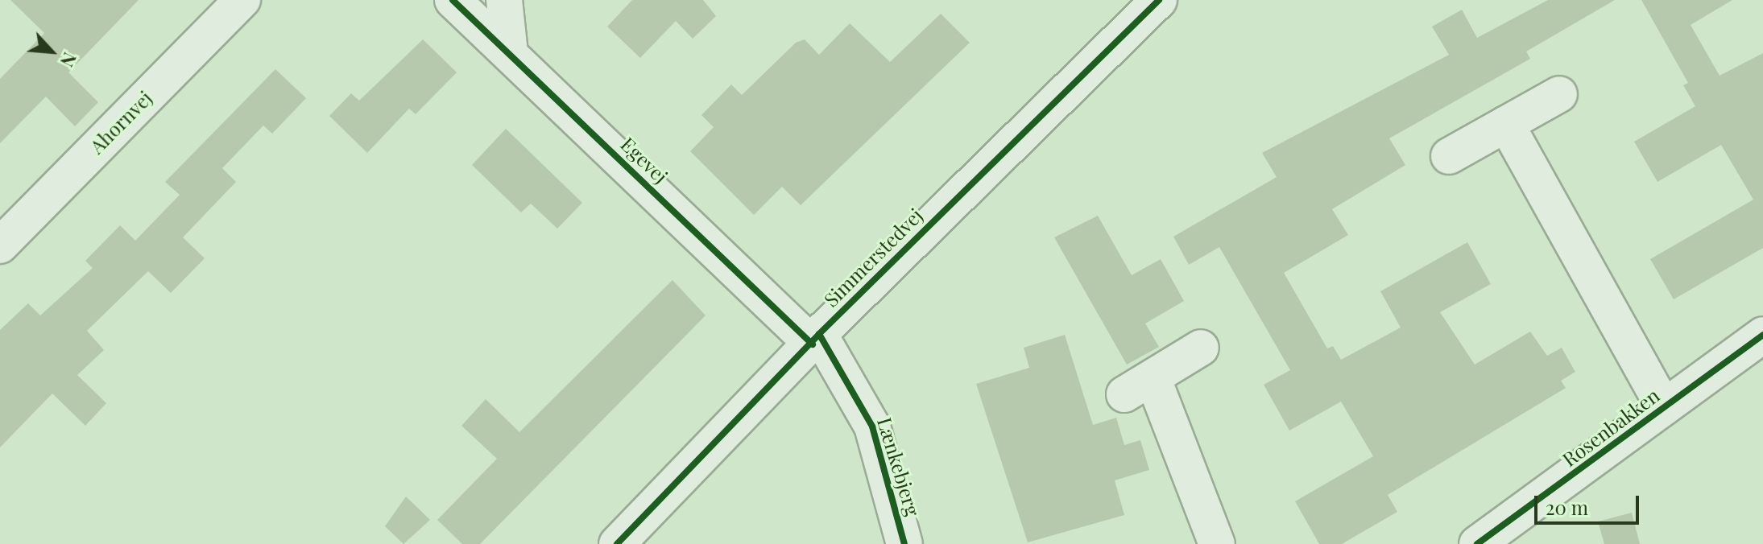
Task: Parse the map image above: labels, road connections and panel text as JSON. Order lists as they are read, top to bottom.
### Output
{
  "streets": {
    "street": [
      "Ahornvej",
      "Egevej",
      "Simmerstedvej",
      "Rosenbakken",
      "Lænkebjerg"
    ]
  },
  "crossings": [
    ["Egevej", "Simmerstedvej"],
    ["Egevej", "Lænkebjerg"],
    ["Simmerstedvej", "Lænkebjerg"]
  ],
  "scale_bar": "20 m",
  "north": "bottom right"
}
